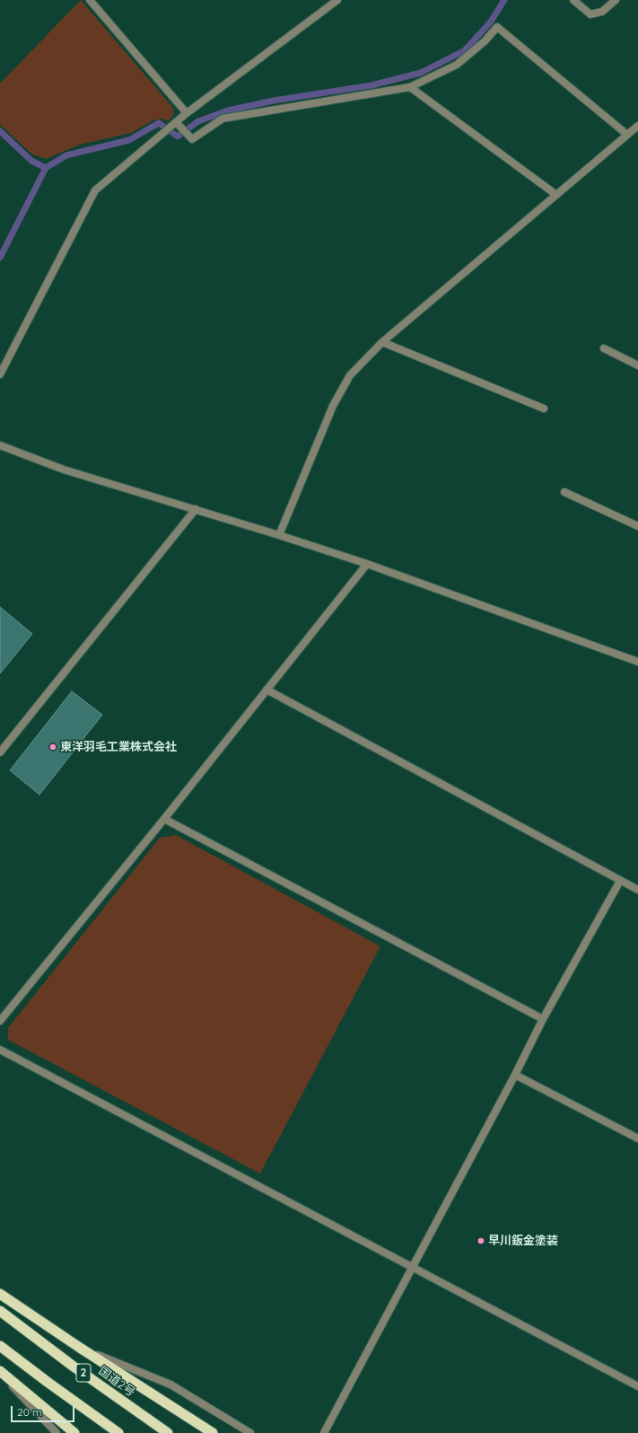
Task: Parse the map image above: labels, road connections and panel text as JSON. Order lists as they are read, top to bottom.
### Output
{
  "streets": {
    "highway": ["2", "国道2号"]
  },
  "places": ["東洋羽毛工業株式会社", "早川鈑金塗装"],
  "scale_bar": "20 m"
}
